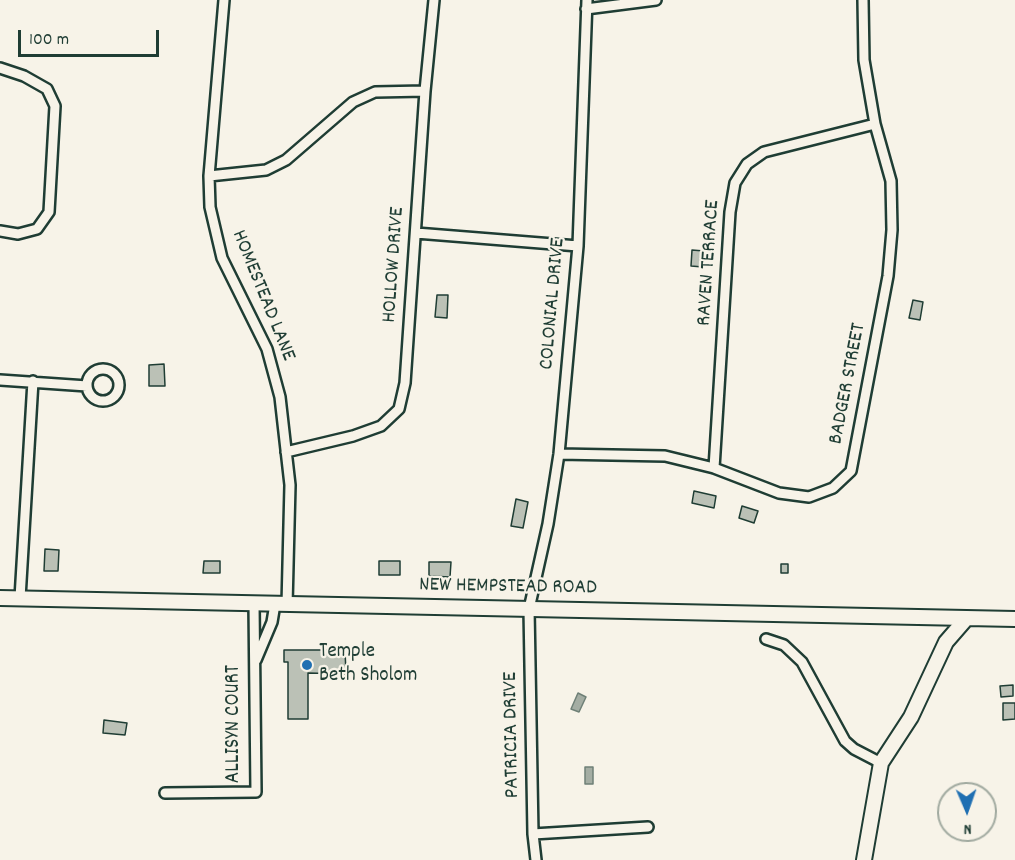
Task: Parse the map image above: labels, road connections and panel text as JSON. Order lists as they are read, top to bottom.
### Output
{
  "streets": {
    "street": [
      "RAVEN TERRACE",
      "HOLLOW DRIVE",
      "HOMESTEAD LANE",
      "COLONIAL DRIVE",
      "BADGER STREET",
      "NEW HEMPSTEAD ROAD",
      "ALLISYN COURT",
      "PATRICIA DRIVE"
    ]
  },
  "crossings": [
    ["RAVEN TERRACE", "BADGER STREET"],
    ["HOLLOW DRIVE", "HOMESTEAD LANE"],
    ["HOMESTEAD LANE", "NEW HEMPSTEAD ROAD"],
    ["HOMESTEAD LANE", "ALLISYN COURT"],
    ["COLONIAL DRIVE", "BADGER STREET"],
    ["COLONIAL DRIVE", "NEW HEMPSTEAD ROAD"],
    ["COLONIAL DRIVE", "PATRICIA DRIVE"],
    ["NEW HEMPSTEAD ROAD", "ALLISYN COURT"],
    ["NEW HEMPSTEAD ROAD", "PATRICIA DRIVE"]
  ],
  "places": ["Temple Beth Sholom"],
  "scale_bar": "100 m",
  "north": "bottom"
}
